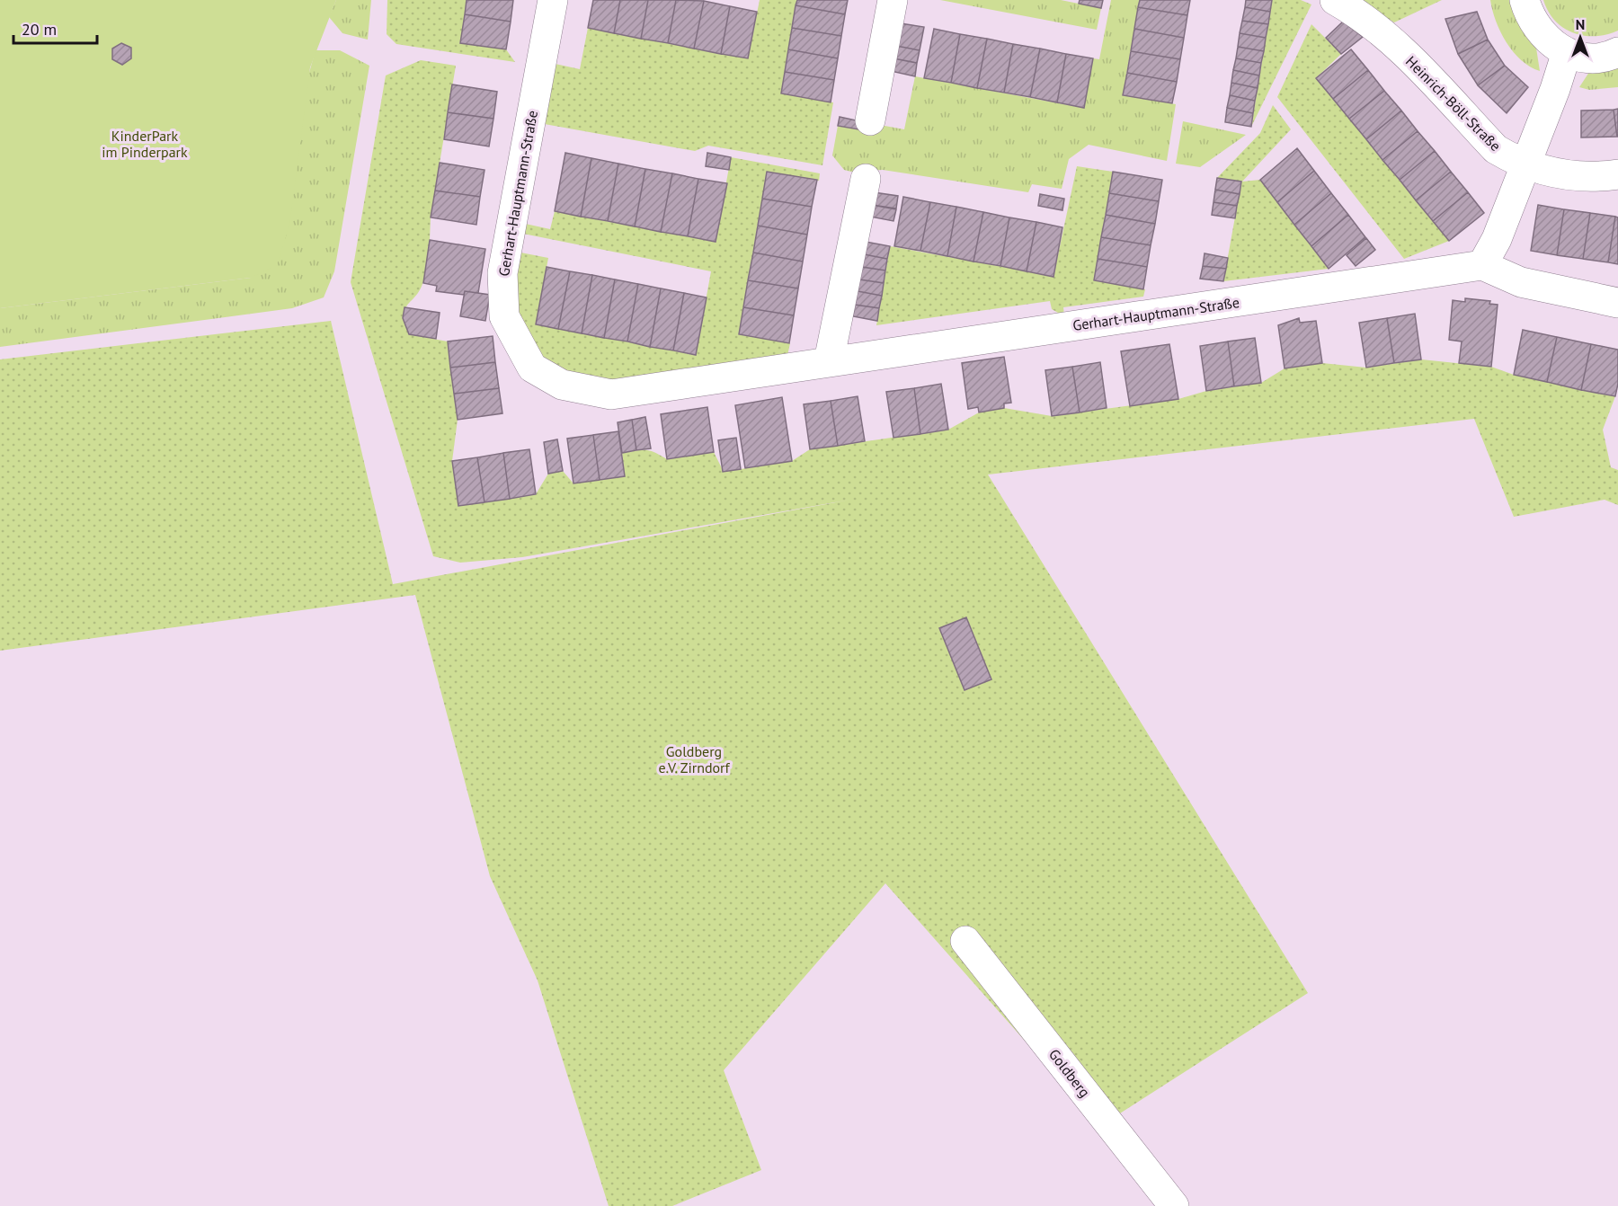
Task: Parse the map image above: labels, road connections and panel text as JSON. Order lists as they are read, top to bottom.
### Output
{
  "streets": {
    "street": ["Heinrich-Böll-Straße", "Gerhart-Hauptmann-Straße", "Goldberg"]
  },
  "parks": ["KinderPark im Pinderpark", "Goldberg e.V. Zirndorf"],
  "scale_bar": "20 m",
  "north": "top"
}
